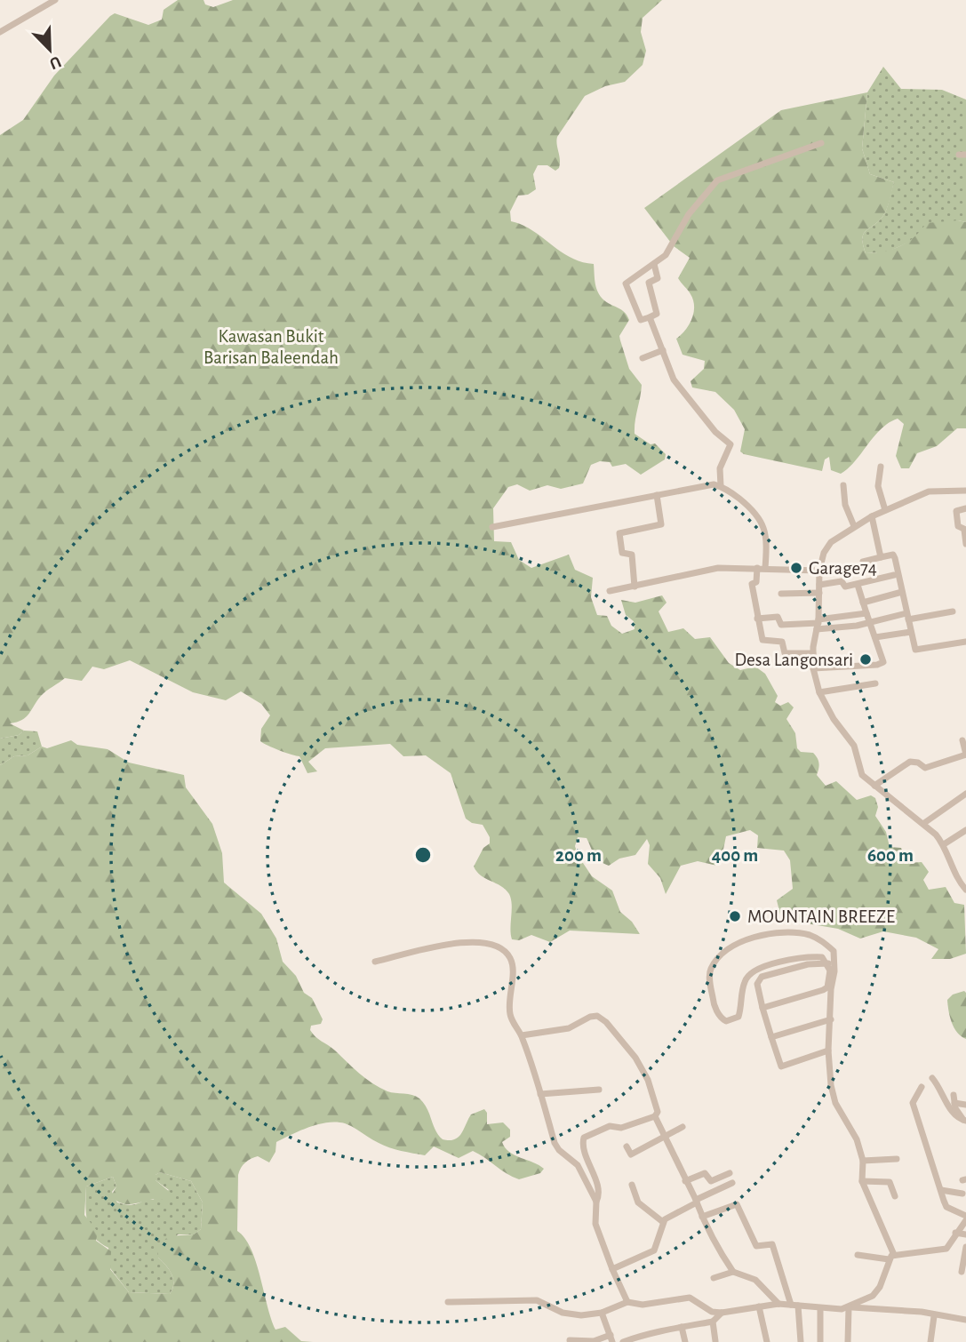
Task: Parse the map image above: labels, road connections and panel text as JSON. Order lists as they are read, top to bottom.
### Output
{
  "parks": ["Kawasan Bukit Barisan Baleendah"],
  "places": ["Garage74", "Desa Langonsari", "MOUNTAIN BREEZE"],
  "north": "bottom right",
  "rings": ["200 m", "400 m", "600 m"]
}
